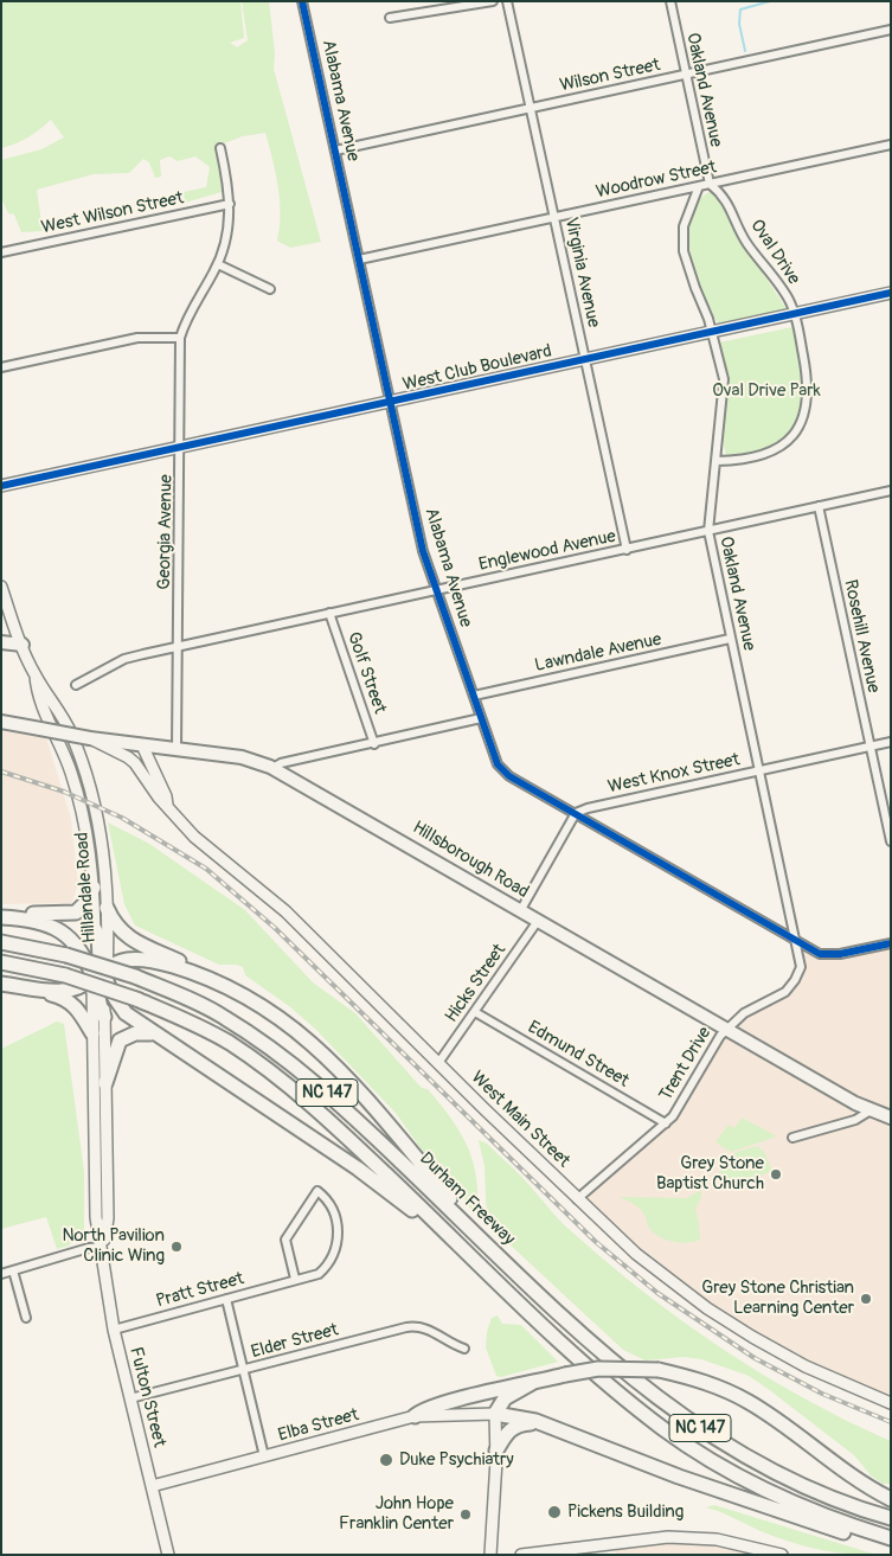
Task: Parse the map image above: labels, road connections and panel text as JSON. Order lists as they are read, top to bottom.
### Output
{
  "streets": {
    "highway": ["NC 147", "Durham Freeway"],
    "main road": [
      "West Club Boulevard",
      "Hillsborough Road",
      "Hillandale Road",
      "West Main Street",
      "Fulton Street",
      "Elba Street"
    ],
    "street": [
      "Wilson Street",
      "Oakland Avenue",
      "Alabama Avenue",
      "Woodrow Street",
      "West Wilson Street",
      "Oval Drive",
      "Virginia Avenue",
      "Georgia Avenue",
      "Englewood Avenue",
      "Rosehill Avenue",
      "Lawndale Avenue",
      "Golf Street",
      "West Knox Street",
      "Hicks Street",
      "Edmund Street",
      "Trent Drive",
      "Pratt Street",
      "Elder Street"
    ]
  },
  "crossings": [
    ["Wilson Street", "Oakland Avenue"],
    ["Wilson Street", "Alabama Avenue"],
    ["Wilson Street", "Virginia Avenue"],
    ["Oakland Avenue", "Alabama Avenue"],
    ["Oakland Avenue", "Woodrow Street"],
    ["Oakland Avenue", "Oval Drive"],
    ["Oakland Avenue", "West Club Boulevard"],
    ["Oakland Avenue", "Englewood Avenue"],
    ["Oakland Avenue", "Lawndale Avenue"],
    ["Oakland Avenue", "West Knox Street"],
    ["Oakland Avenue", "Trent Drive"],
    ["Alabama Avenue", "Woodrow Street"],
    ["Alabama Avenue", "West Club Boulevard"],
    ["Alabama Avenue", "Englewood Avenue"],
    ["Alabama Avenue", "Lawndale Avenue"],
    ["Alabama Avenue", "West Knox Street"],
    ["Alabama Avenue", "Trent Drive"],
    ["Woodrow Street", "Oval Drive"],
    ["Woodrow Street", "Virginia Avenue"],
    ["West Wilson Street", "Georgia Avenue"],
    ["Oval Drive", "West Club Boulevard"],
    ["Virginia Avenue", "West Club Boulevard"],
    ["Virginia Avenue", "Englewood Avenue"],
    ["West Club Boulevard", "Georgia Avenue"],
    ["Georgia Avenue", "Englewood Avenue"],
    ["Georgia Avenue", "Hillsborough Road"],
    ["Englewood Avenue", "Rosehill Avenue"],
    ["Englewood Avenue", "Golf Street"],
    ["Rosehill Avenue", "West Knox Street"],
    ["Hillsborough Road", "Hicks Street"],
    ["Hillsborough Road", "Trent Drive"],
    ["Hillsborough Road", "West Main Street"],
    ["Hillandale Road", "Fulton Street"],
    ["Hicks Street", "Edmund Street"],
    ["Hicks Street", "West Main Street"],
    ["Edmund Street", "Trent Drive"],
    ["Trent Drive", "West Main Street"],
    ["Pratt Street", "Fulton Street"],
    ["Elder Street", "Fulton Street"],
    ["Fulton Street", "Elba Street"]
  ],
  "parks": ["Oval Drive Park"],
  "places": [
    "Grey Stone Baptist Church",
    "North Pavilion Clinic Wing",
    "Grey Stone Christian Learning Center",
    "Duke Psychiatry",
    "Pickens Building",
    "John Hope Franklin Center"
  ]
}
